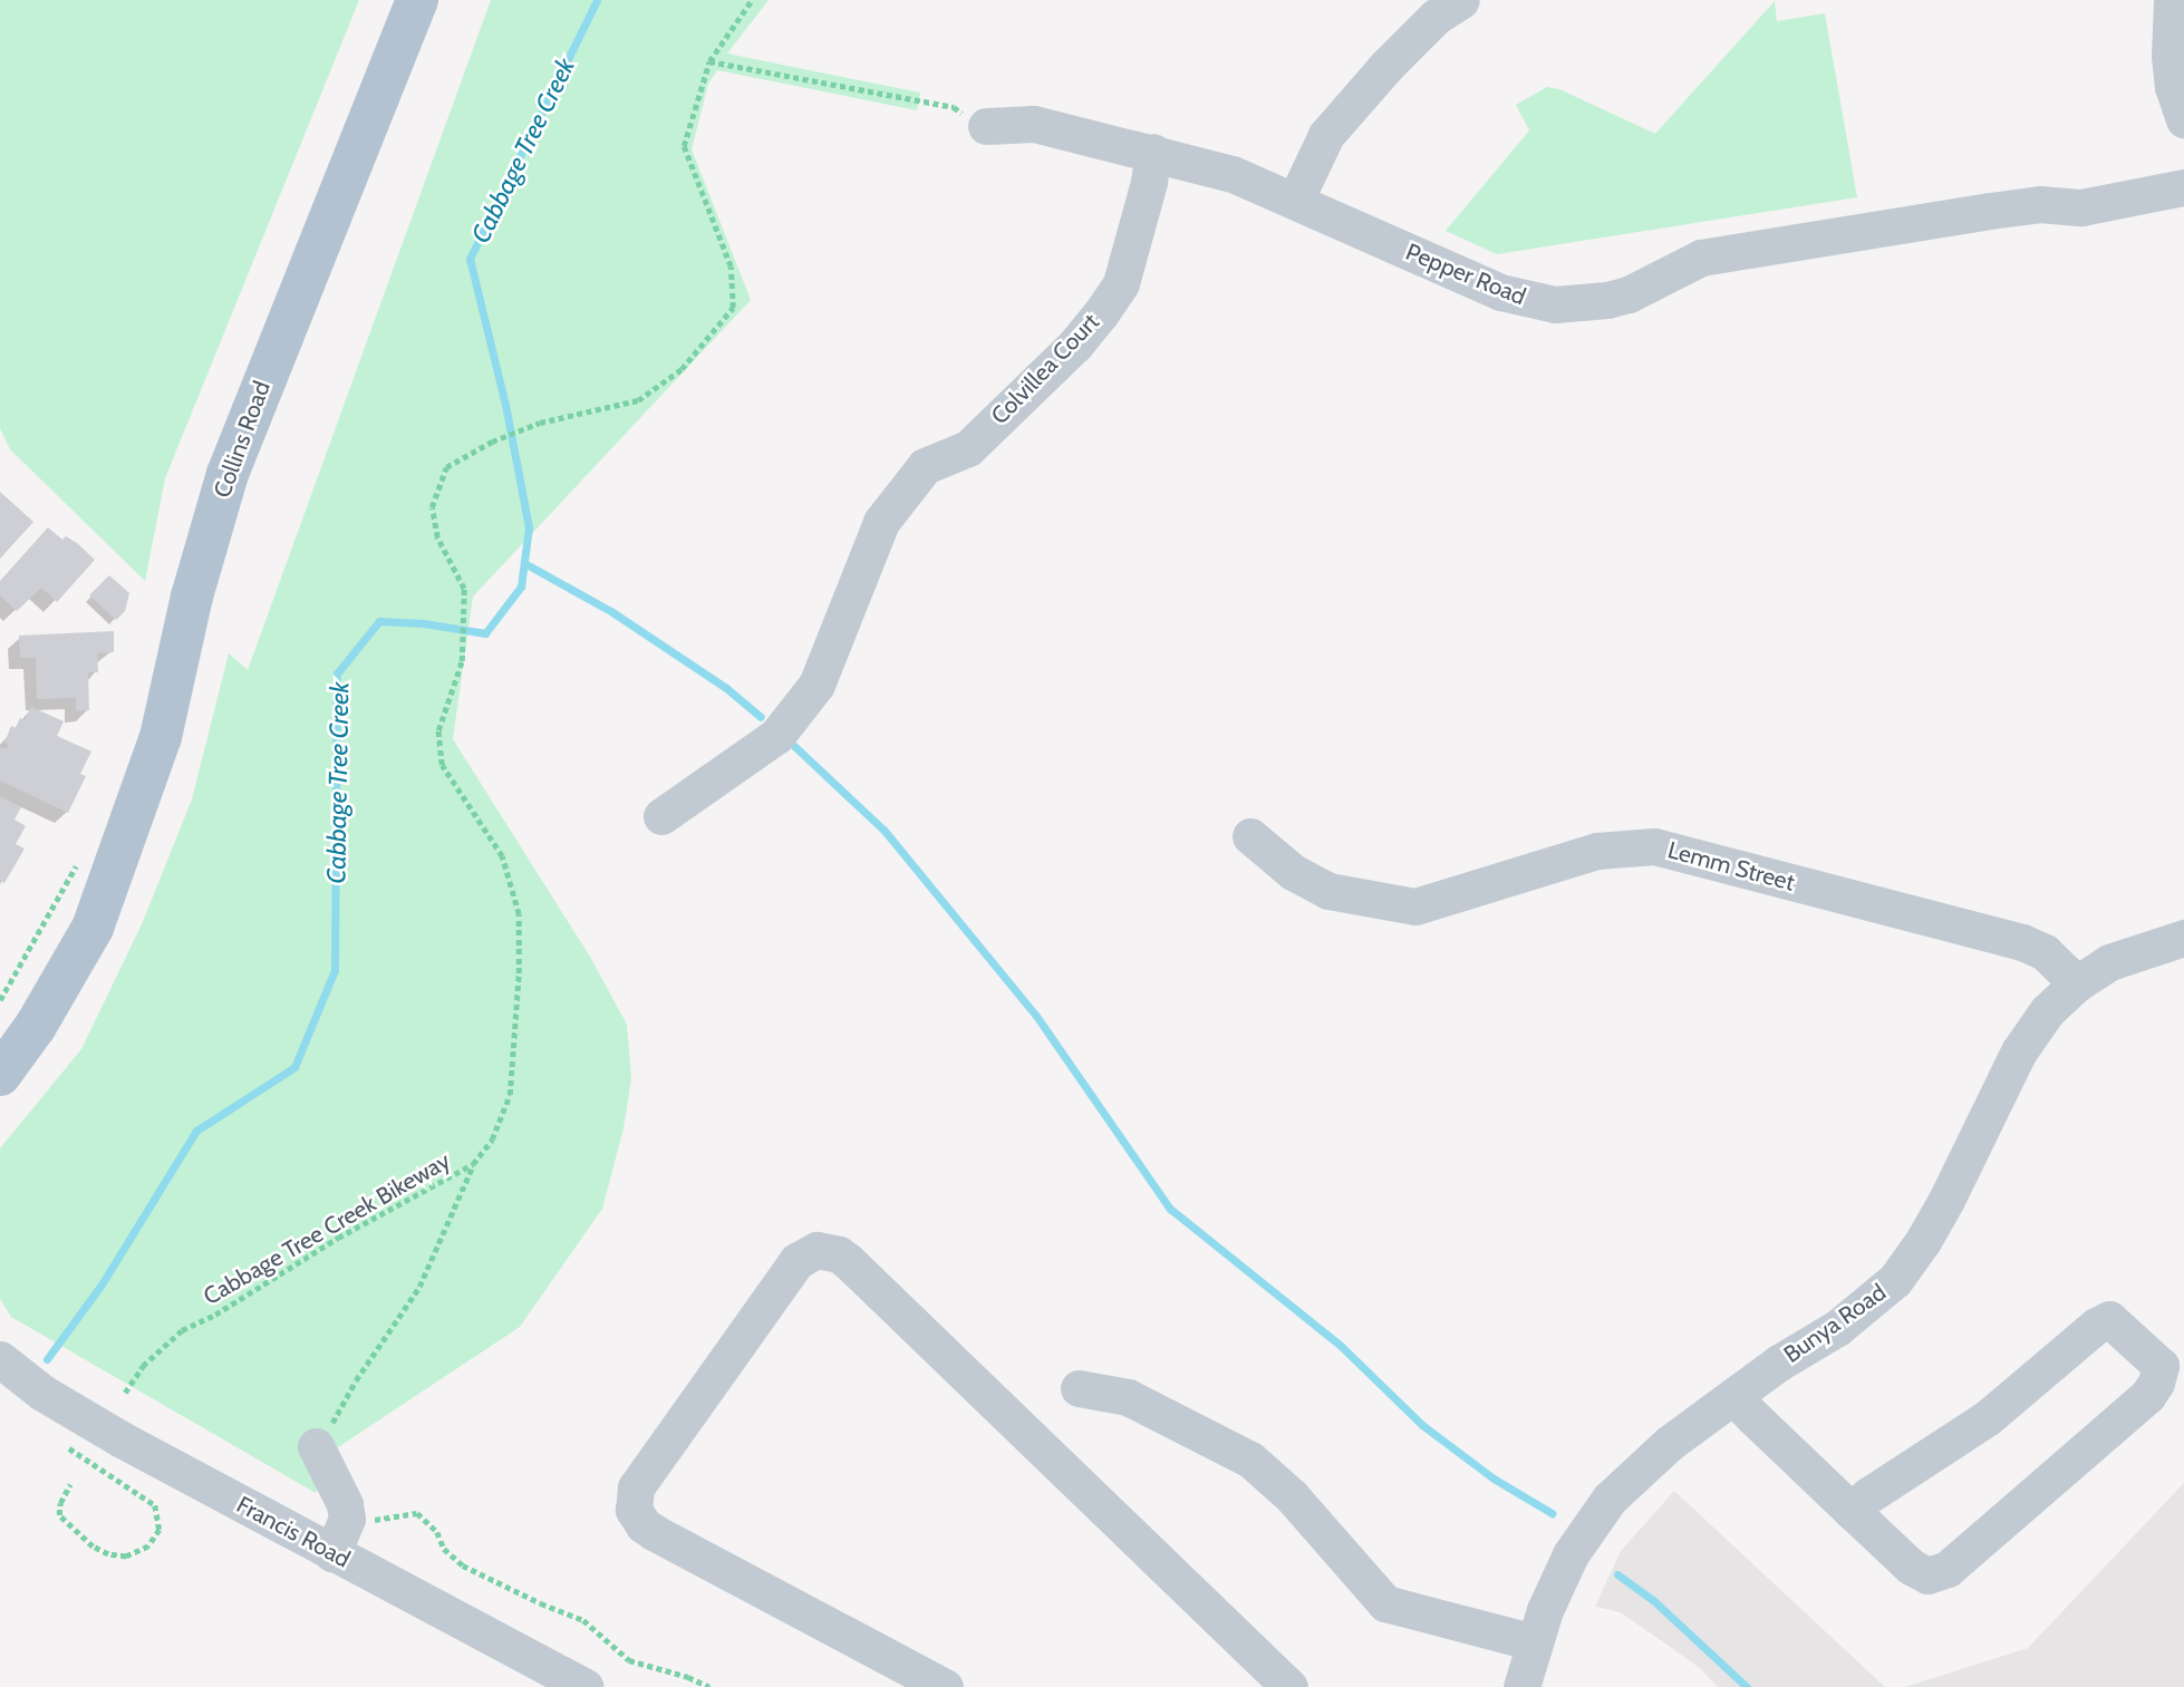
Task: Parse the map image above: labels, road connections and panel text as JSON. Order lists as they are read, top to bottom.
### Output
{
  "streets": {
    "main road": ["Collins Road"],
    "street": [
      "Pepper Road",
      "Colvillea Court",
      "Lemm Street",
      "Bunya Road",
      "Francis Road"
    ],
    "path": ["Cabbage Tree Creek Bikeway"]
  },
  "crossings": [
    ["Pepper Road", "Colvillea Court"],
    ["Lemm Street", "Bunya Road"]
  ],
  "water": ["Cabbage Tree Creek"]
}
